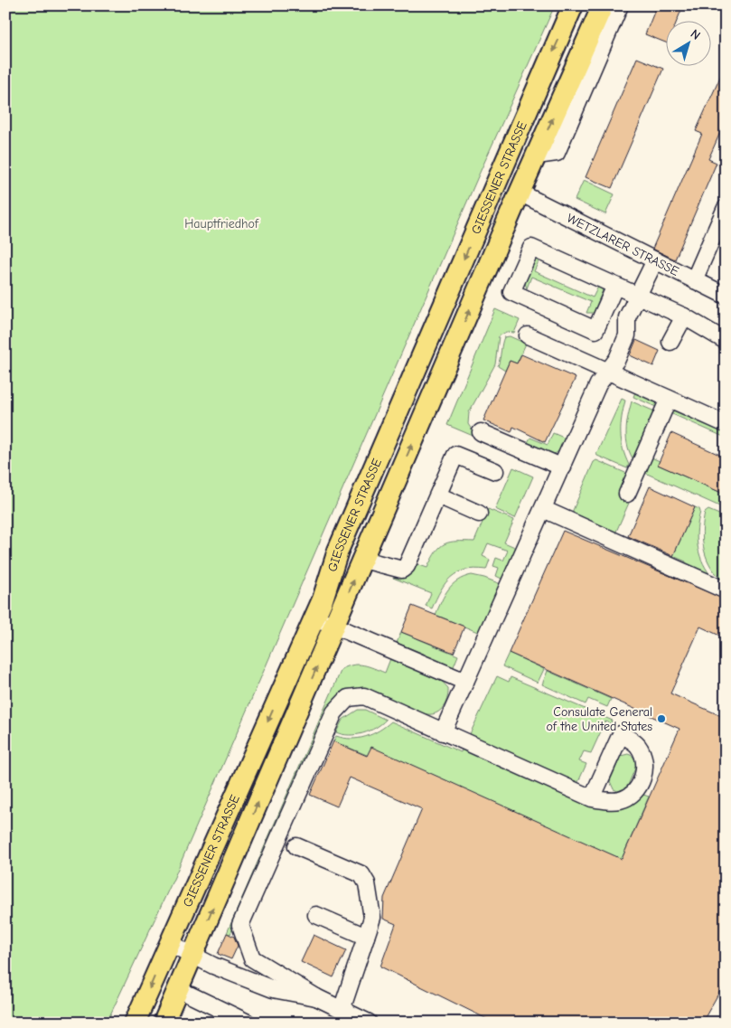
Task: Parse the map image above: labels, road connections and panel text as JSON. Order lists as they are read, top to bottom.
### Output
{
  "streets": {
    "main road": ["GIESSENER STRASSE"],
    "street": ["WETZLARER STRASSE"]
  },
  "crossings": [
    ["GIESSENER STRASSE", "WETZLARER STRASSE"]
  ],
  "parks": ["Hauptfriedhof"],
  "places": ["Consulate General of the United States"],
  "north": "top right"
}
